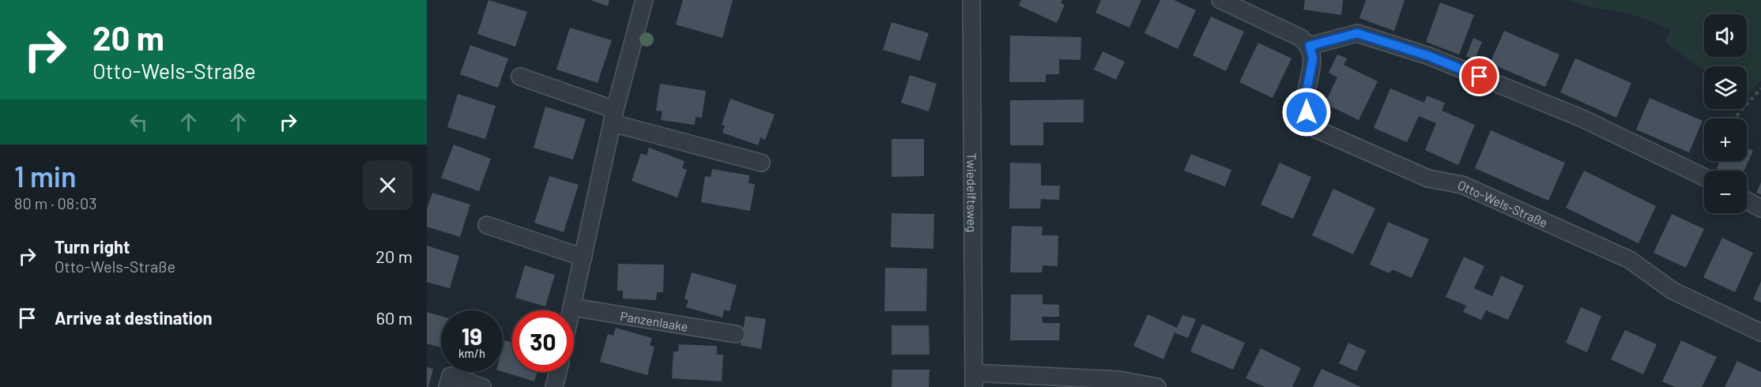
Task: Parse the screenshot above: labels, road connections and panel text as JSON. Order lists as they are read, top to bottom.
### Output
{
  "streets": {
    "street": ["Twiedelftsweg", "Otto-Wels-Straße", "Panzenlaake"]
  },
  "page": {
    "turn": ["20 m", "Otto-Wels-Straße"],
    "map_buttons": ["+", "−"],
    "heading": ["1 min", "80 m · 08:03"],
    "list": [
      {
        "name": "Turn right",
        "note": "Otto-Wels-Straße",
        "value": "20 m"
      },
      {
        "name": "Arrive at destination",
        "value": "60 m"
      }
    ],
    "speed": "19 km/h",
    "limit": "30"
  }
}
